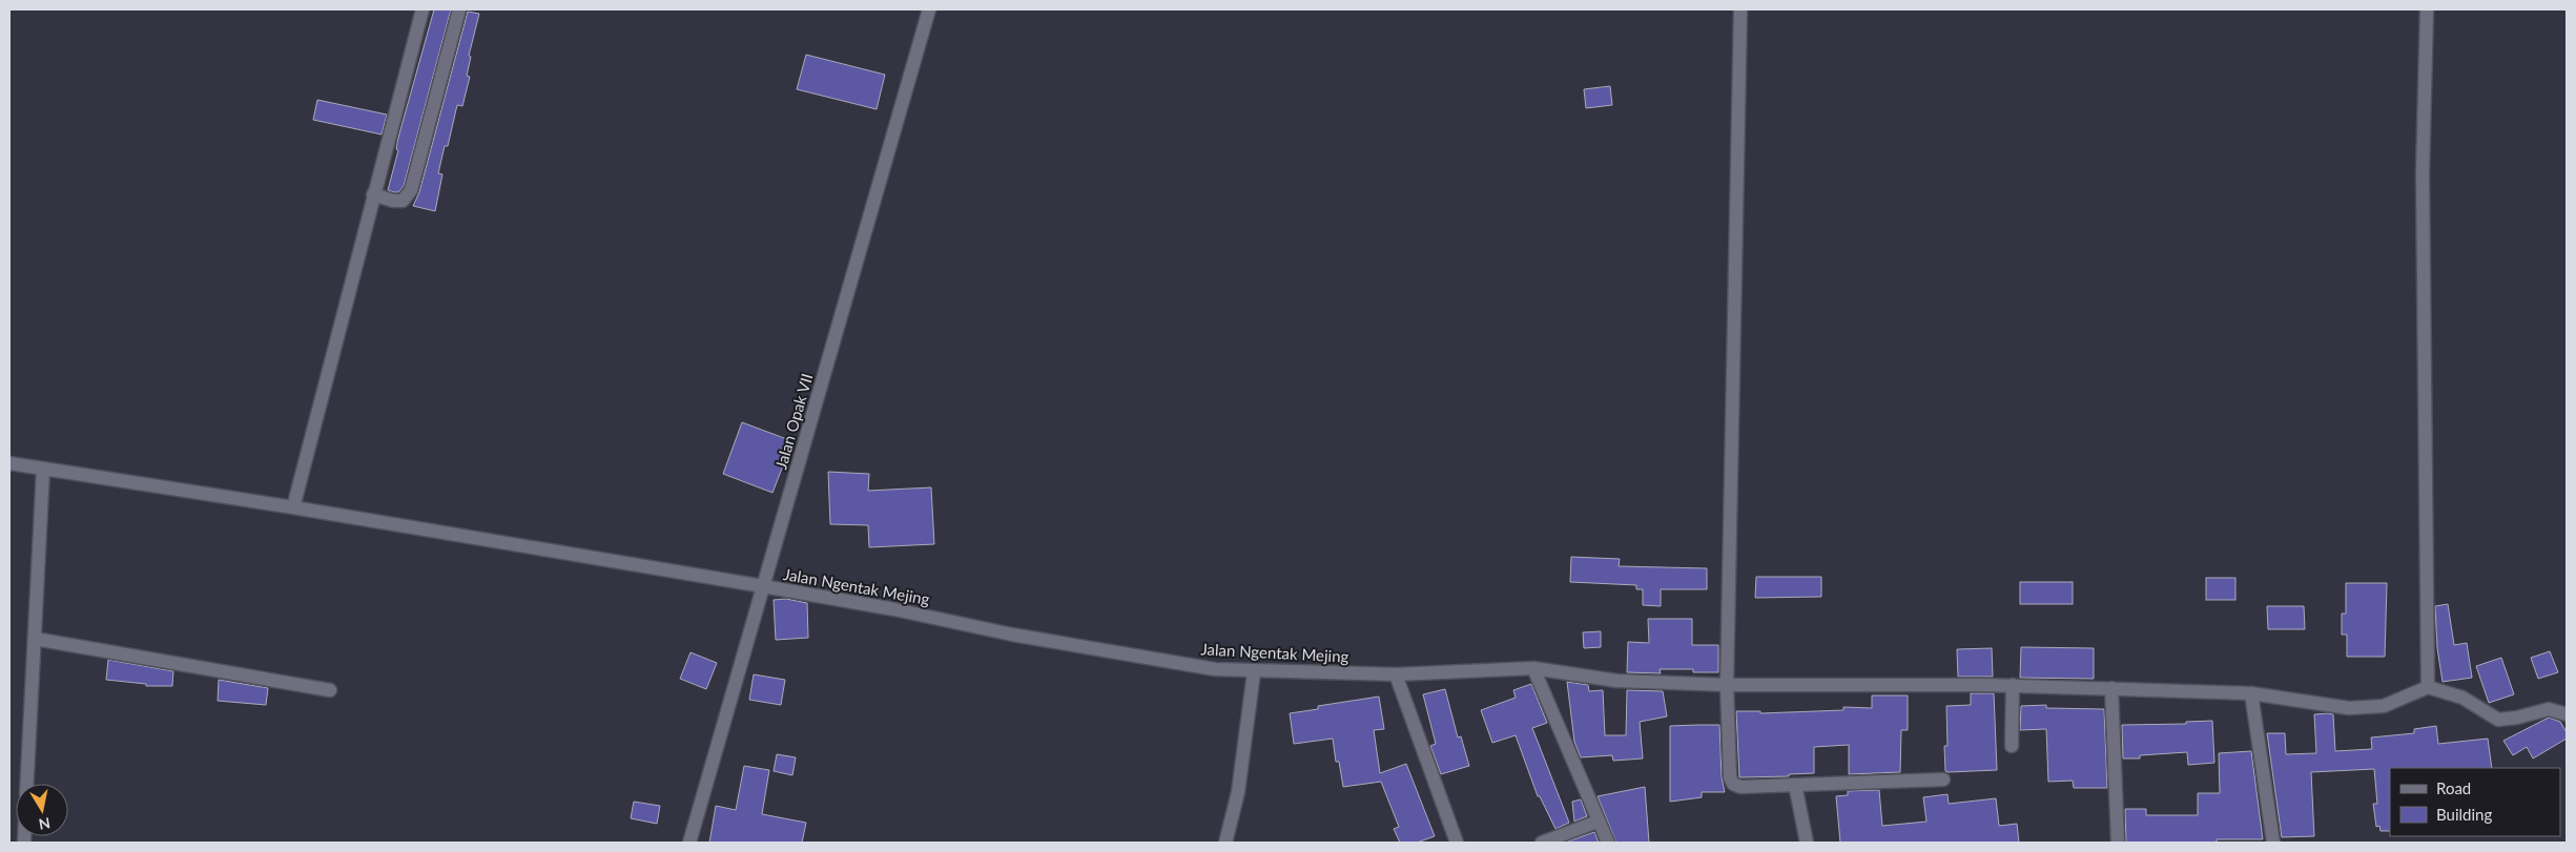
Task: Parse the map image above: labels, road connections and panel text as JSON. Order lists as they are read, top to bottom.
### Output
{
  "streets": {
    "street": ["Jalan Opak VII", "Jalan Ngentak Mejing"]
  },
  "crossings": [
    ["Jalan Opak VII", "Jalan Ngentak Mejing"]
  ],
  "legend": ["Road", "Building"],
  "north": "bottom"
}
